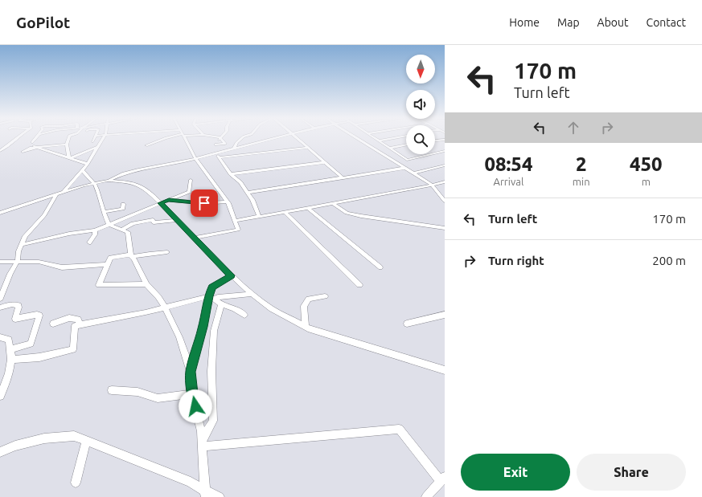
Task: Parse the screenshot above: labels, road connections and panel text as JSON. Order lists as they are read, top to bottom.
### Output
{
  "north": "bottom",
  "page": {
    "header": "GoPilot",
    "nav": [
      "Home",
      "Map",
      "About",
      "Contact"
    ],
    "turn": ["170 m", "Turn left"],
    "eta": [
      "08:54",
      "Arrival",
      "2",
      "min",
      "450",
      "m"
    ],
    "list": [
      {
        "name": "Turn left",
        "value": "170 m"
      },
      {
        "name": "Turn right",
        "value": "200 m"
      }
    ],
    "buttons": ["Exit", "Share"]
  }
}
